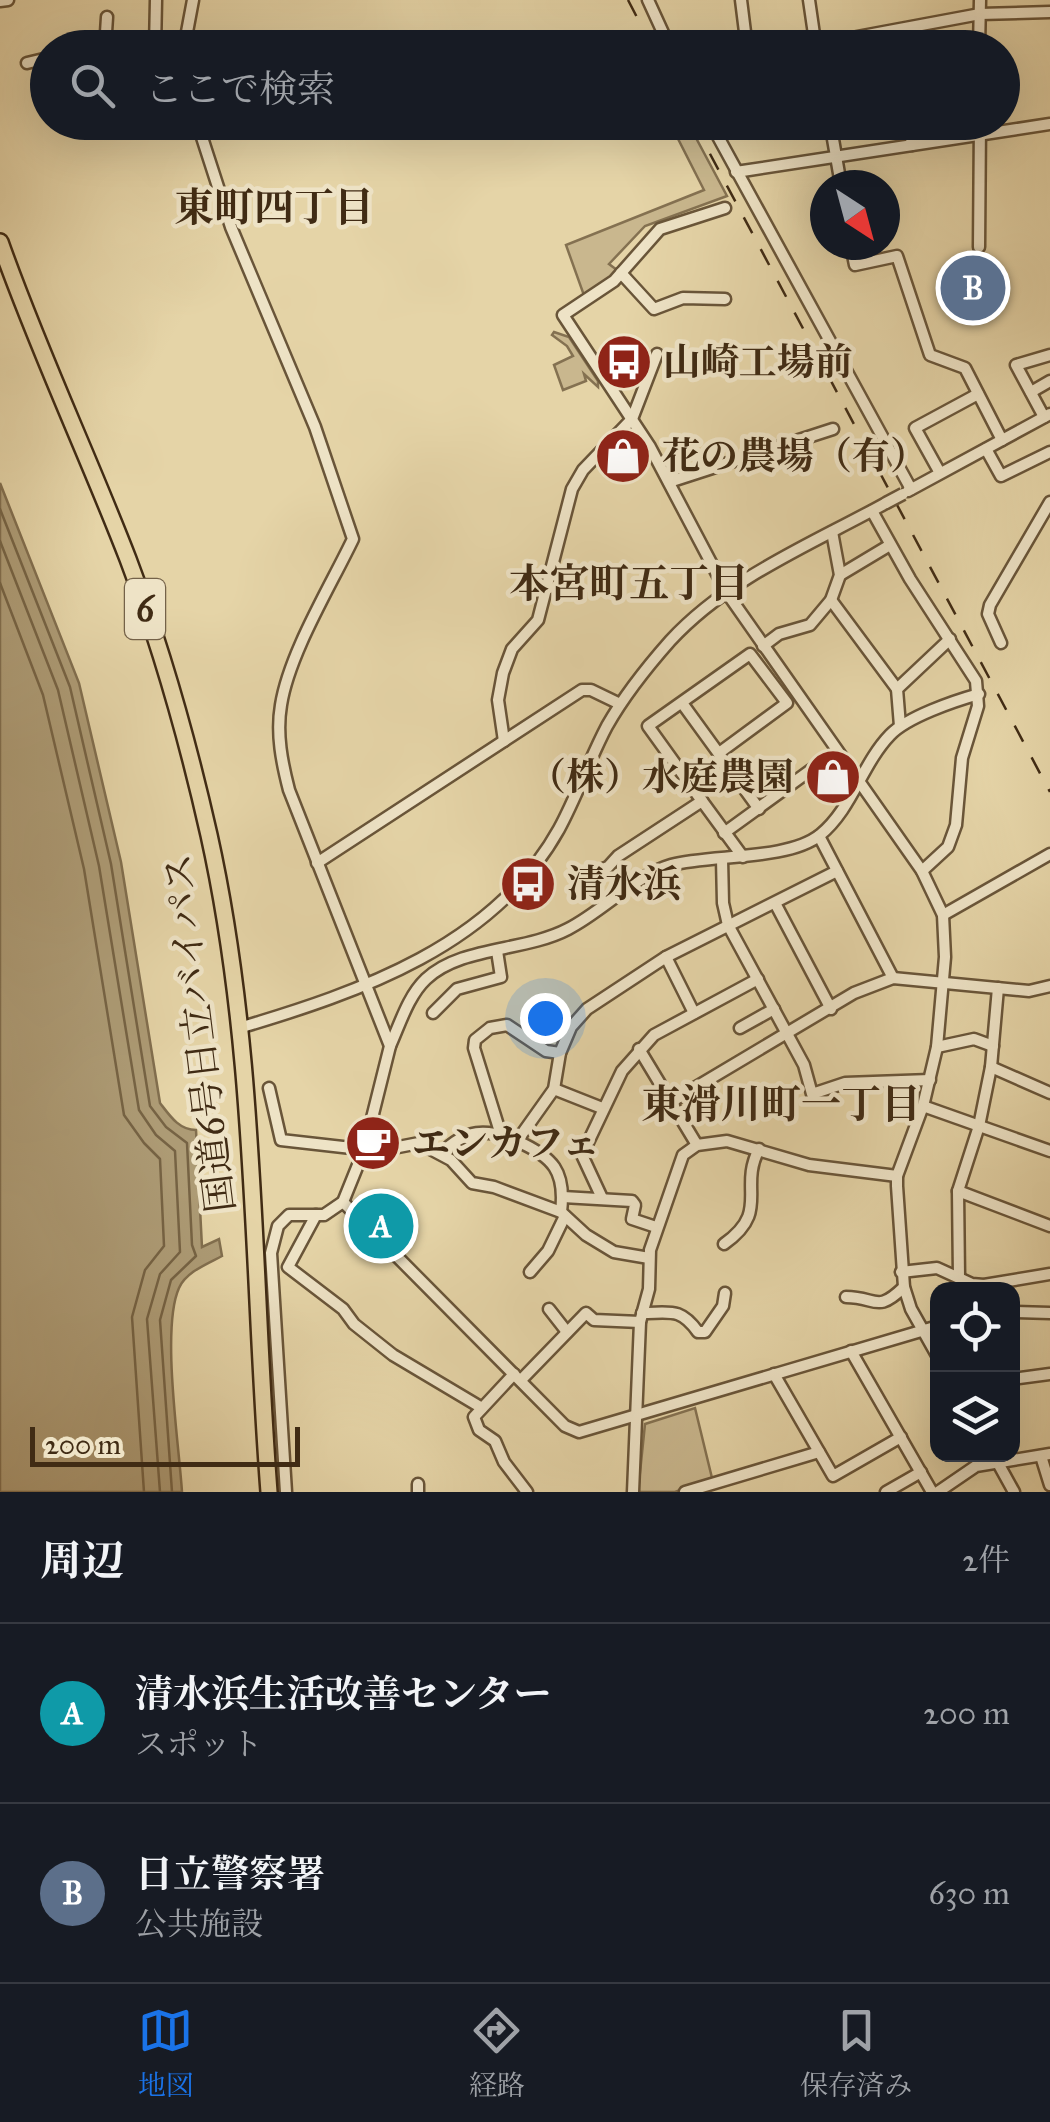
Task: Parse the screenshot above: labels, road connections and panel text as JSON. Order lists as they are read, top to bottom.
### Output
{
  "streets": {
    "highway": ["6", "国道6号日立バイパス"]
  },
  "districts": ["東町四丁目", "本宮町五丁目", "東滑川町一丁目"],
  "places": {
    "bus stop": ["山崎工場前", "清水浜"],
    "shop": ["花の農場（有）", "（株）水庭農園"],
    "cafe": ["エンカフェ"]
  },
  "scale_bar": "200 m",
  "north": "bottom right",
  "page": {
    "search": "ここで検索",
    "pins": ["B", "A"],
    "scale": "200 m",
    "heading": ["周辺", "2件"],
    "list": [
      {
        "mark": "A",
        "name": "清水浜生活改善センター",
        "note": "スポット",
        "value": "200 m"
      },
      {
        "mark": "B",
        "name": "日立警察署",
        "note": "公共施設",
        "value": "630 m"
      }
    ],
    "nav": ["地図", "経路", "保存済み"]
  }
}
